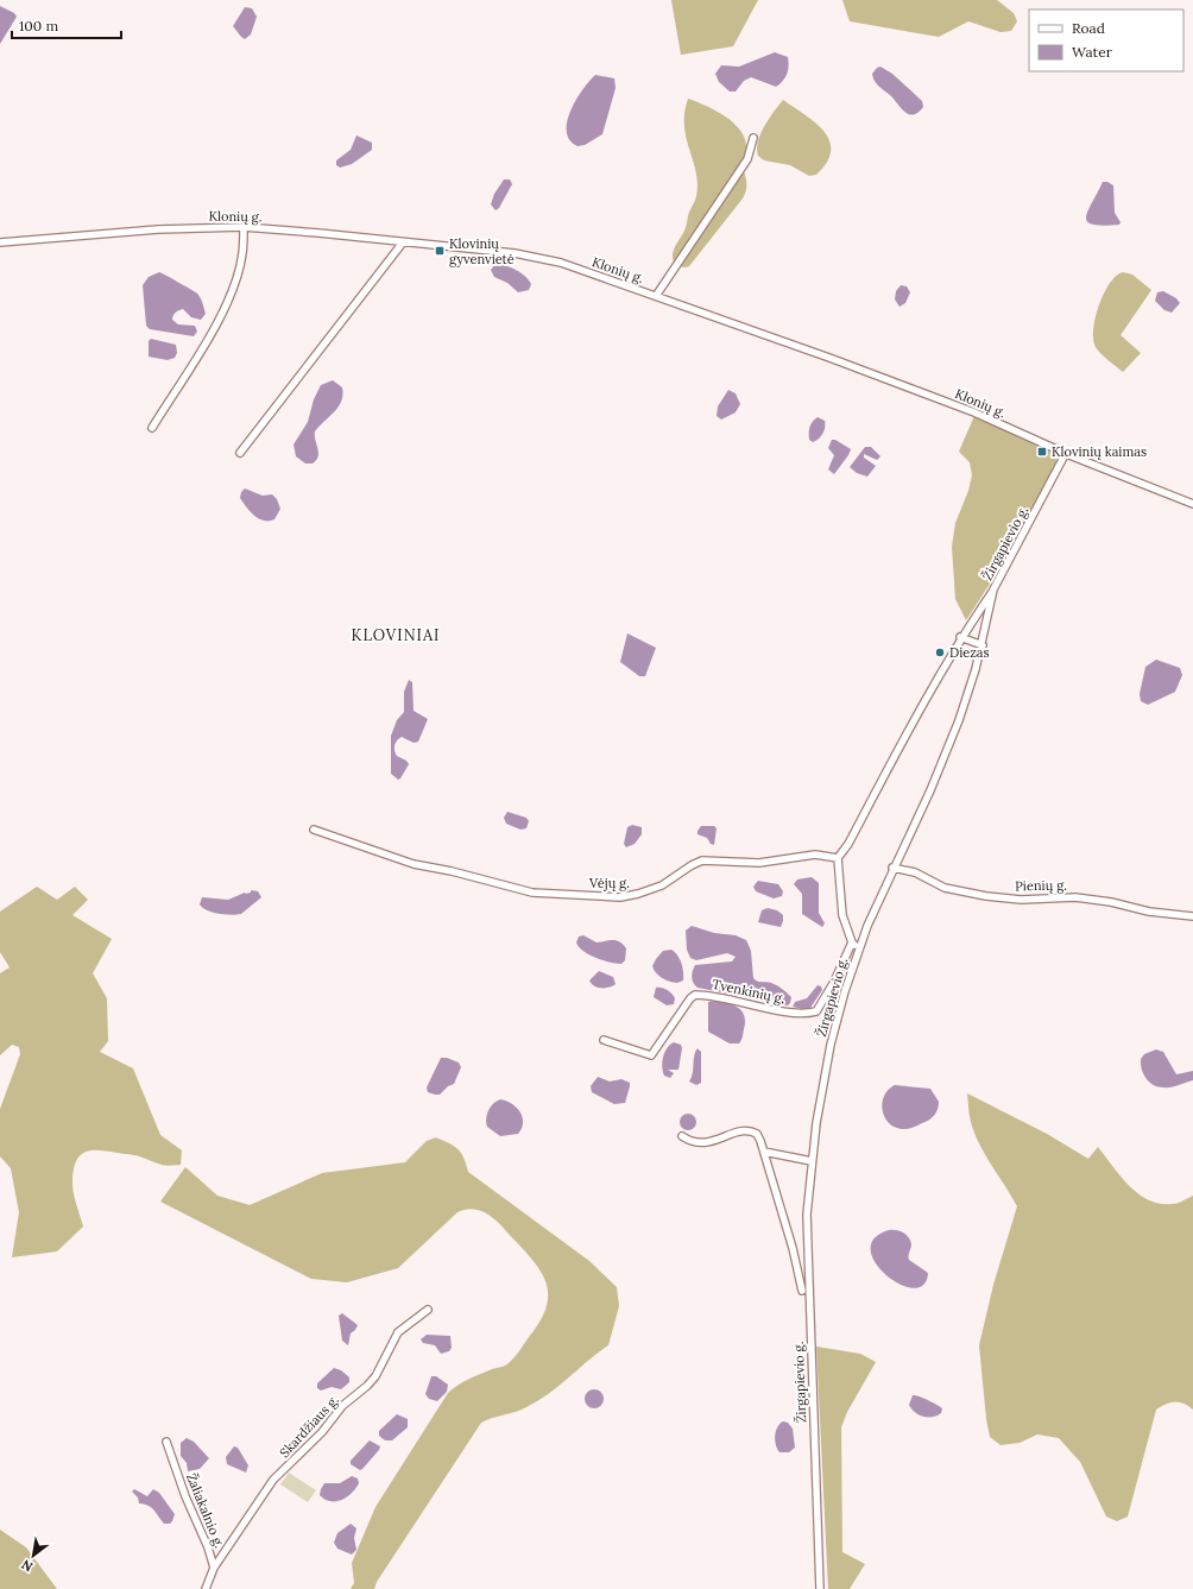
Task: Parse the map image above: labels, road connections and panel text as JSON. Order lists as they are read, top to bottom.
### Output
{
  "streets": {
    "street": [
      "Klonių g.",
      "Žirgapievio g.",
      "Vėjų g.",
      "Pienių g.",
      "Tvenkinių g.",
      "Skardžiaus g.",
      "Žaliakalnio g."
    ]
  },
  "crossings": [
    ["Klonių g.", "Žirgapievio g."],
    ["Žirgapievio g.", "Pienių g."],
    ["Skardžiaus g.", "Žaliakalnio g."]
  ],
  "districts": ["KLOVINIAI"],
  "places": {
    "transit": ["Klovinių gyvenvietė", "Klovinių kaimas"],
    "other": ["Diezas"]
  },
  "legend": ["Road", "Water"],
  "scale_bar": "100 m",
  "north": "bottom left"
}
